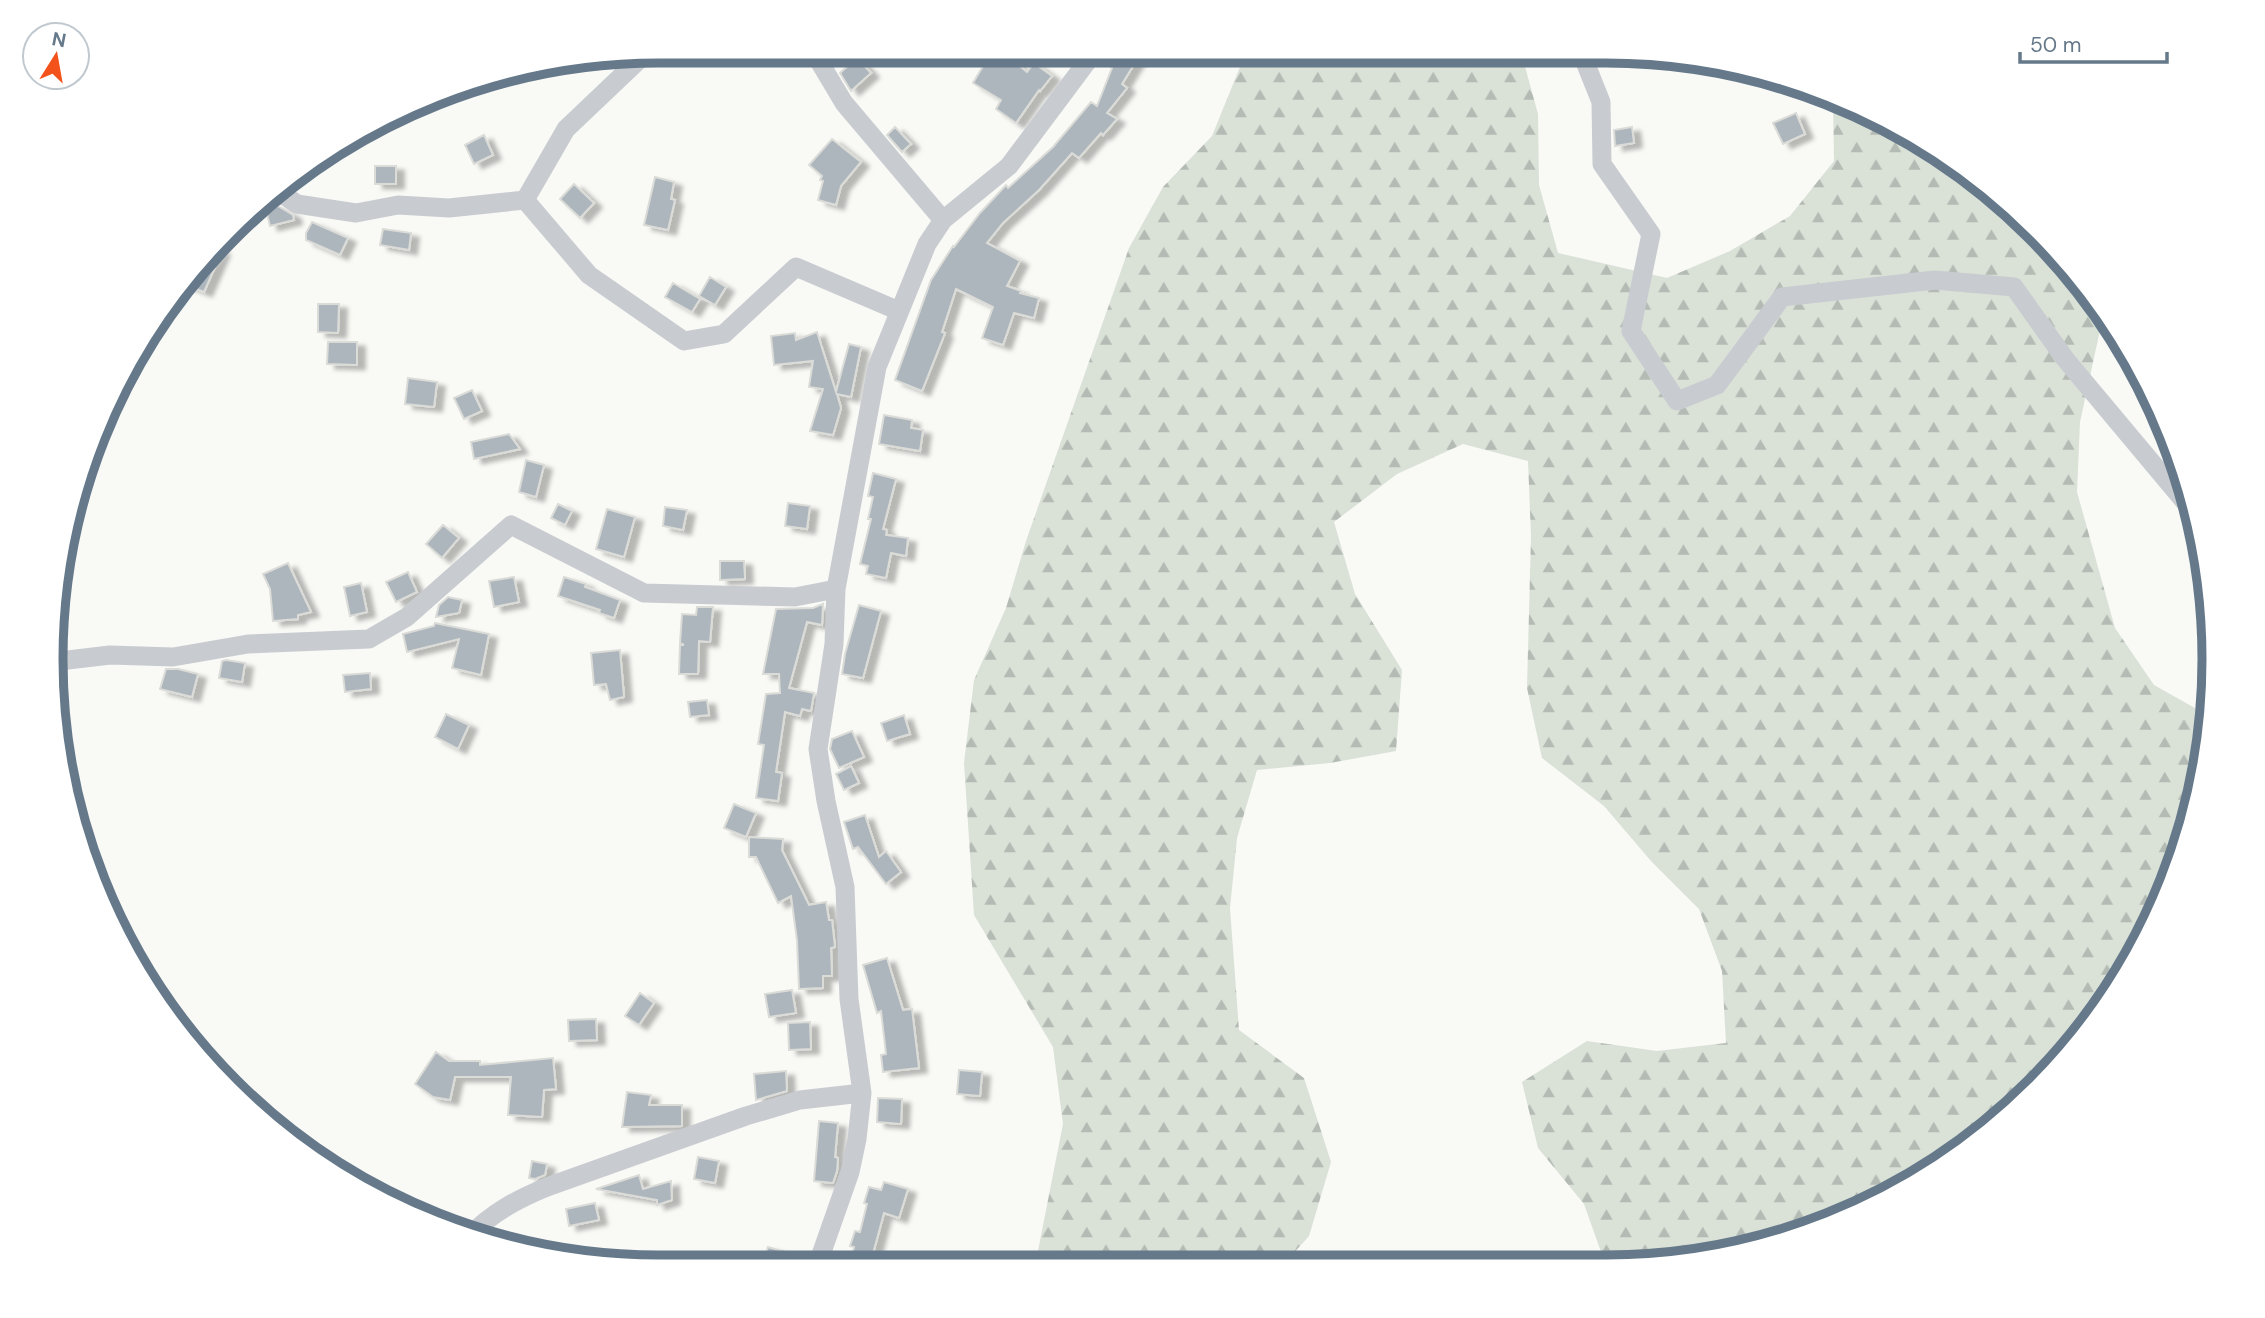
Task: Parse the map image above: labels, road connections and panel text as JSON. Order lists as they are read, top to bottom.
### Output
{
  "scale_bar": "50 m",
  "north": "top"
}
